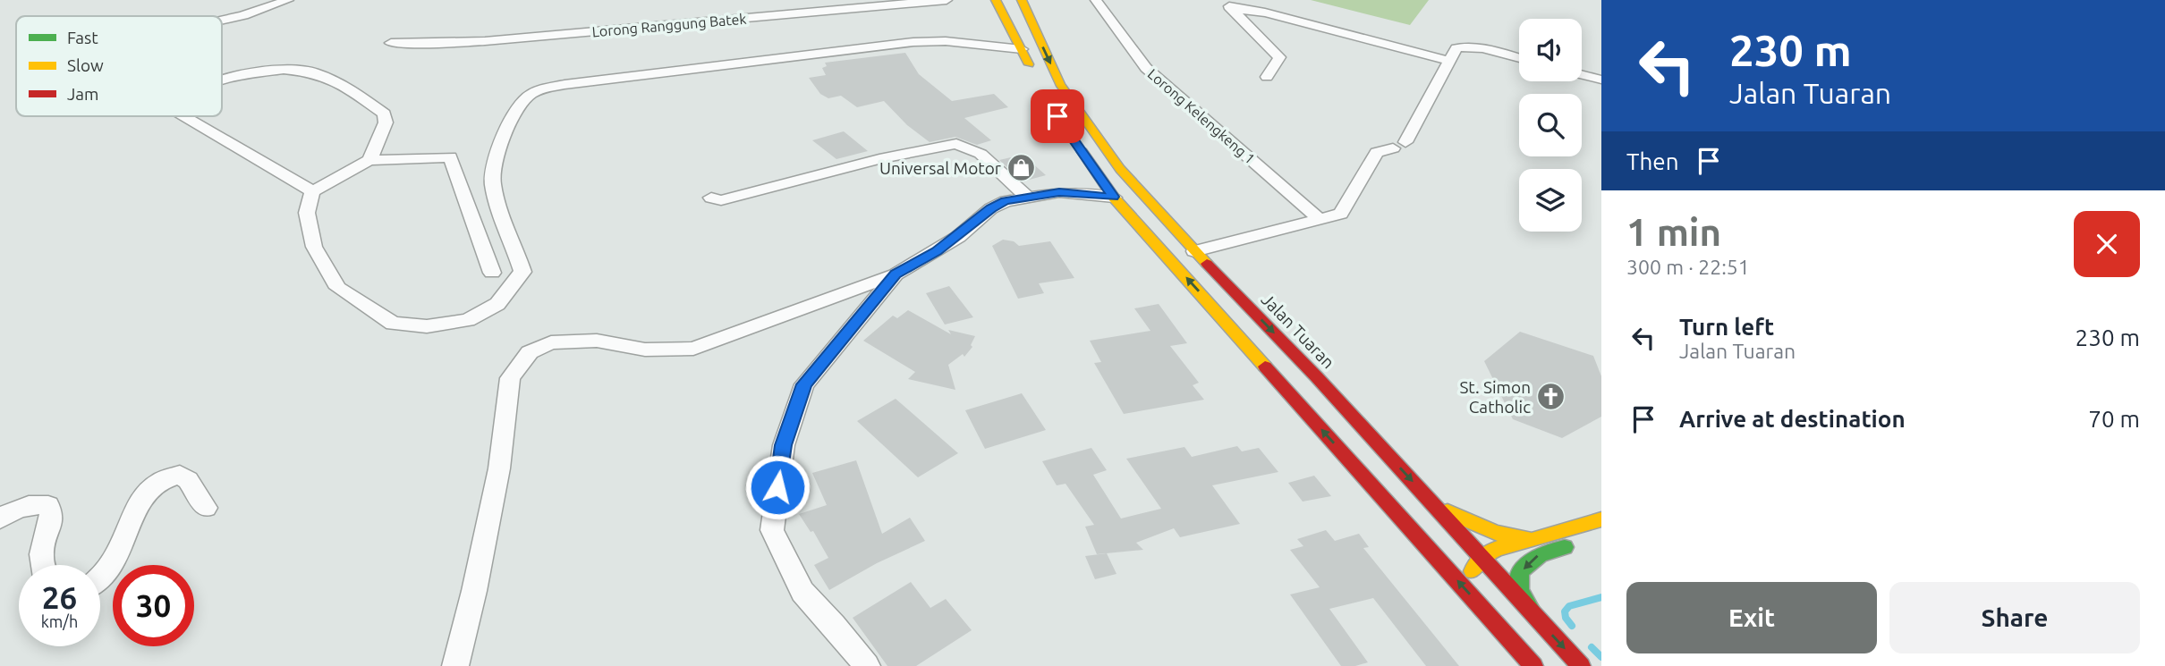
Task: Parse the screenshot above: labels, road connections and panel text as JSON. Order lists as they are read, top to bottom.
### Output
{
  "streets": {
    "main road": ["Jalan Tuaran"],
    "street": ["Lorong Ranggung Batek", "Lorong Kelengkeng 1"]
  },
  "places": {
    "shop": ["Universal Motor"],
    "church": ["St. Simon Catholic"]
  },
  "legend": ["Fast", "Slow", "Jam"],
  "page": {
    "turn": ["230 m", "Jalan Tuaran"],
    "then": "Then",
    "heading": ["1 min", "300 m · 22:51"],
    "list": [
      {
        "name": "Turn left",
        "note": "Jalan Tuaran",
        "value": "230 m"
      },
      {
        "name": "Arrive at destination",
        "value": "70 m"
      }
    ],
    "speed": "26 km/h",
    "limit": "30",
    "buttons": ["Exit", "Share"]
  }
}
